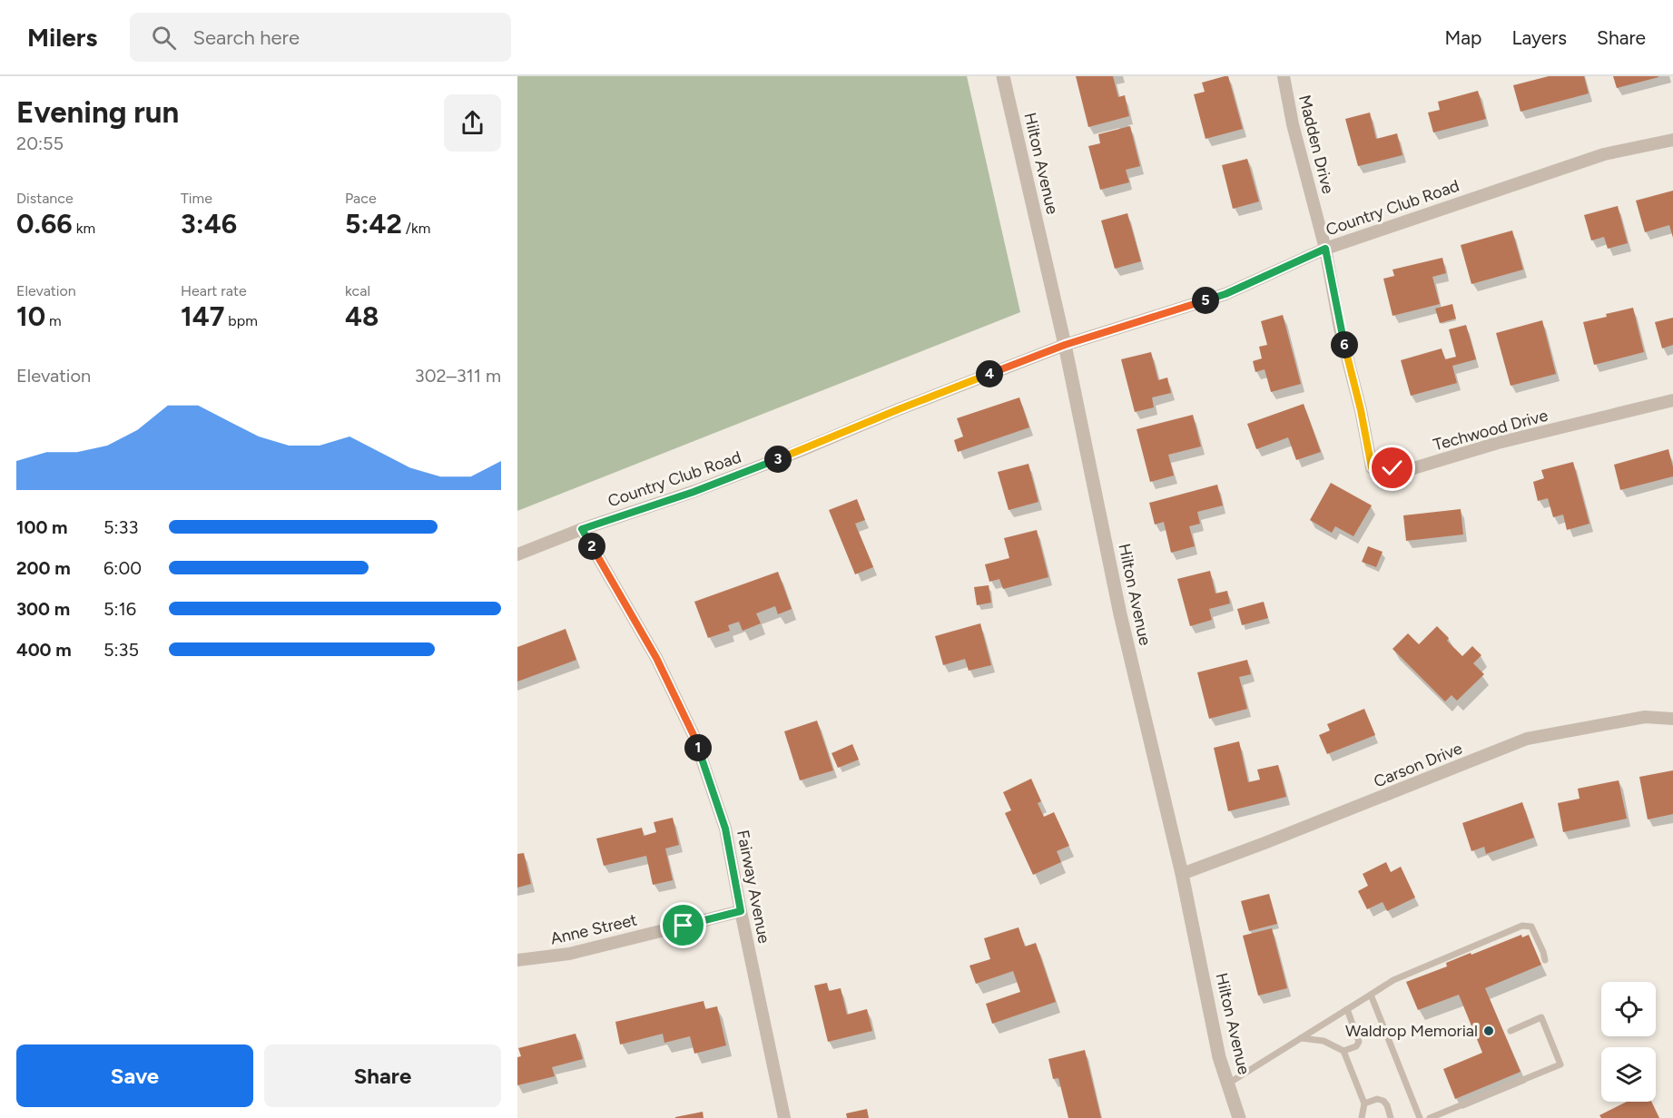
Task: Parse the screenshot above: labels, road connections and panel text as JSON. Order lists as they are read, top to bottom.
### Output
{
  "streets": {
    "street": [
      "Madden Drive",
      "Hilton Avenue",
      "Country Club Road",
      "Techwood Drive",
      "Carson Drive",
      "Fairway Avenue",
      "Anne Street"
    ]
  },
  "crossings": [
    ["Madden Drive", "Country Club Road"],
    ["Madden Drive", "Techwood Drive"],
    ["Hilton Avenue", "Country Club Road"],
    ["Hilton Avenue", "Carson Drive"],
    ["Country Club Road", "Fairway Avenue"],
    ["Fairway Avenue", "Anne Street"]
  ],
  "places": ["Waldrop Memorial"],
  "page": {
    "header": "Milers",
    "search": "Search here",
    "nav": ["Map", "Layers", "Share"],
    "heading": ["Evening run", "20:55"],
    "stats": [
      ["Distance", "0.66 km"],
      ["Time", "3:46"],
      ["Pace", "5:42 /km"],
      ["Elevation", "10 m"],
      ["Heart rate", "147 bpm"],
      ["kcal", "48"]
    ],
    "pins": [
      "5",
      "6",
      "4",
      "3",
      "2",
      "1"
    ],
    "chart": ["Elevation", "302–311 m"],
    "list": [
      {
        "name": "100 m",
        "note": "5:33"
      },
      {
        "name": "200 m",
        "note": "6:00"
      },
      {
        "name": "300 m",
        "note": "5:16"
      },
      {
        "name": "400 m",
        "note": "5:35"
      }
    ],
    "buttons": ["Save", "Share"]
  }
}
